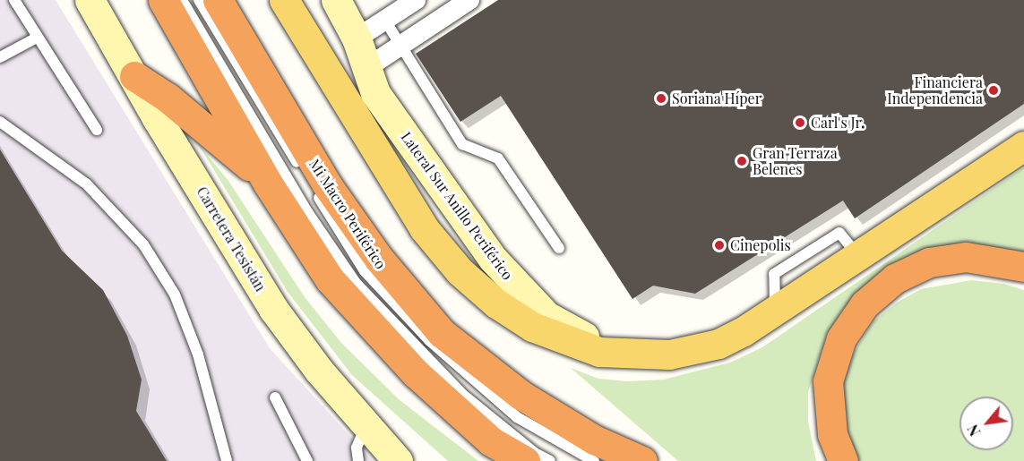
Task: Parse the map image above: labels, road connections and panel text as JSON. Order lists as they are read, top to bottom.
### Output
{
  "streets": {
    "main road": ["Lateral Sur Anillo Periférico", "Carretera Tesistán"],
    "lane": ["Mi Macro Periférico"]
  },
  "places": [
    "Financiera Independencia",
    "Soriana Híper",
    "Carl's Jr.",
    "Gran Terraza Belenes",
    "Cinepolis"
  ],
  "north": "bottom left"
}
